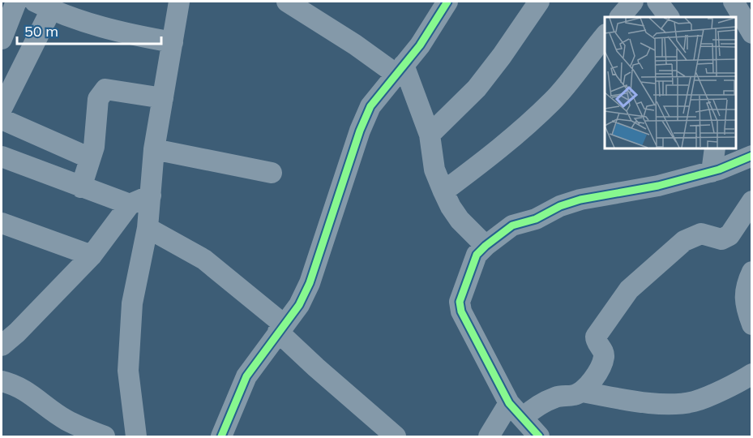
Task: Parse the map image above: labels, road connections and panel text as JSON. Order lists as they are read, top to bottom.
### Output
{
  "scale_bar": "50 m"
}
